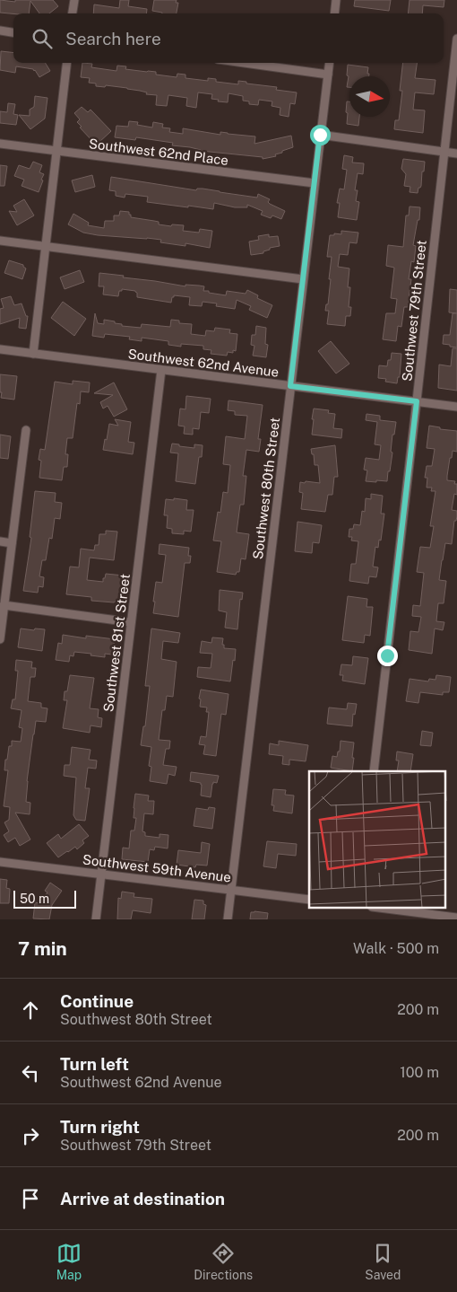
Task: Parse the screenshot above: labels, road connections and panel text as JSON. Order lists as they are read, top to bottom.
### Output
{
  "streets": {
    "street": [
      "Southwest 62nd Place",
      "Southwest 79th Street",
      "Southwest 62nd Avenue",
      "Southwest 80th Street",
      "Southwest 81st Street",
      "Southwest 59th Avenue"
    ]
  },
  "crossings": [
    ["Southwest 62nd Place", "Southwest 80th Street"],
    ["Southwest 79th Street", "Southwest 62nd Avenue"],
    ["Southwest 62nd Avenue", "Southwest 80th Street"],
    ["Southwest 62nd Avenue", "Southwest 81st Street"],
    ["Southwest 80th Street", "Southwest 59th Avenue"],
    ["Southwest 81st Street", "Southwest 59th Avenue"]
  ],
  "scale_bar": "50 m",
  "north": "right",
  "page": {
    "search": "Search here",
    "scale": "50 m",
    "heading": ["7 min", "Walk · 500 m"],
    "list": [
      ["Continue", "Southwest 80th Street", "200 m"],
      ["Turn left", "Southwest 62nd Avenue", "100 m"],
      ["Turn right", "Southwest 79th Street", "200 m"],
      "Arrive at destination"
    ],
    "nav": ["Map", "Directions", "Saved"]
  }
}
